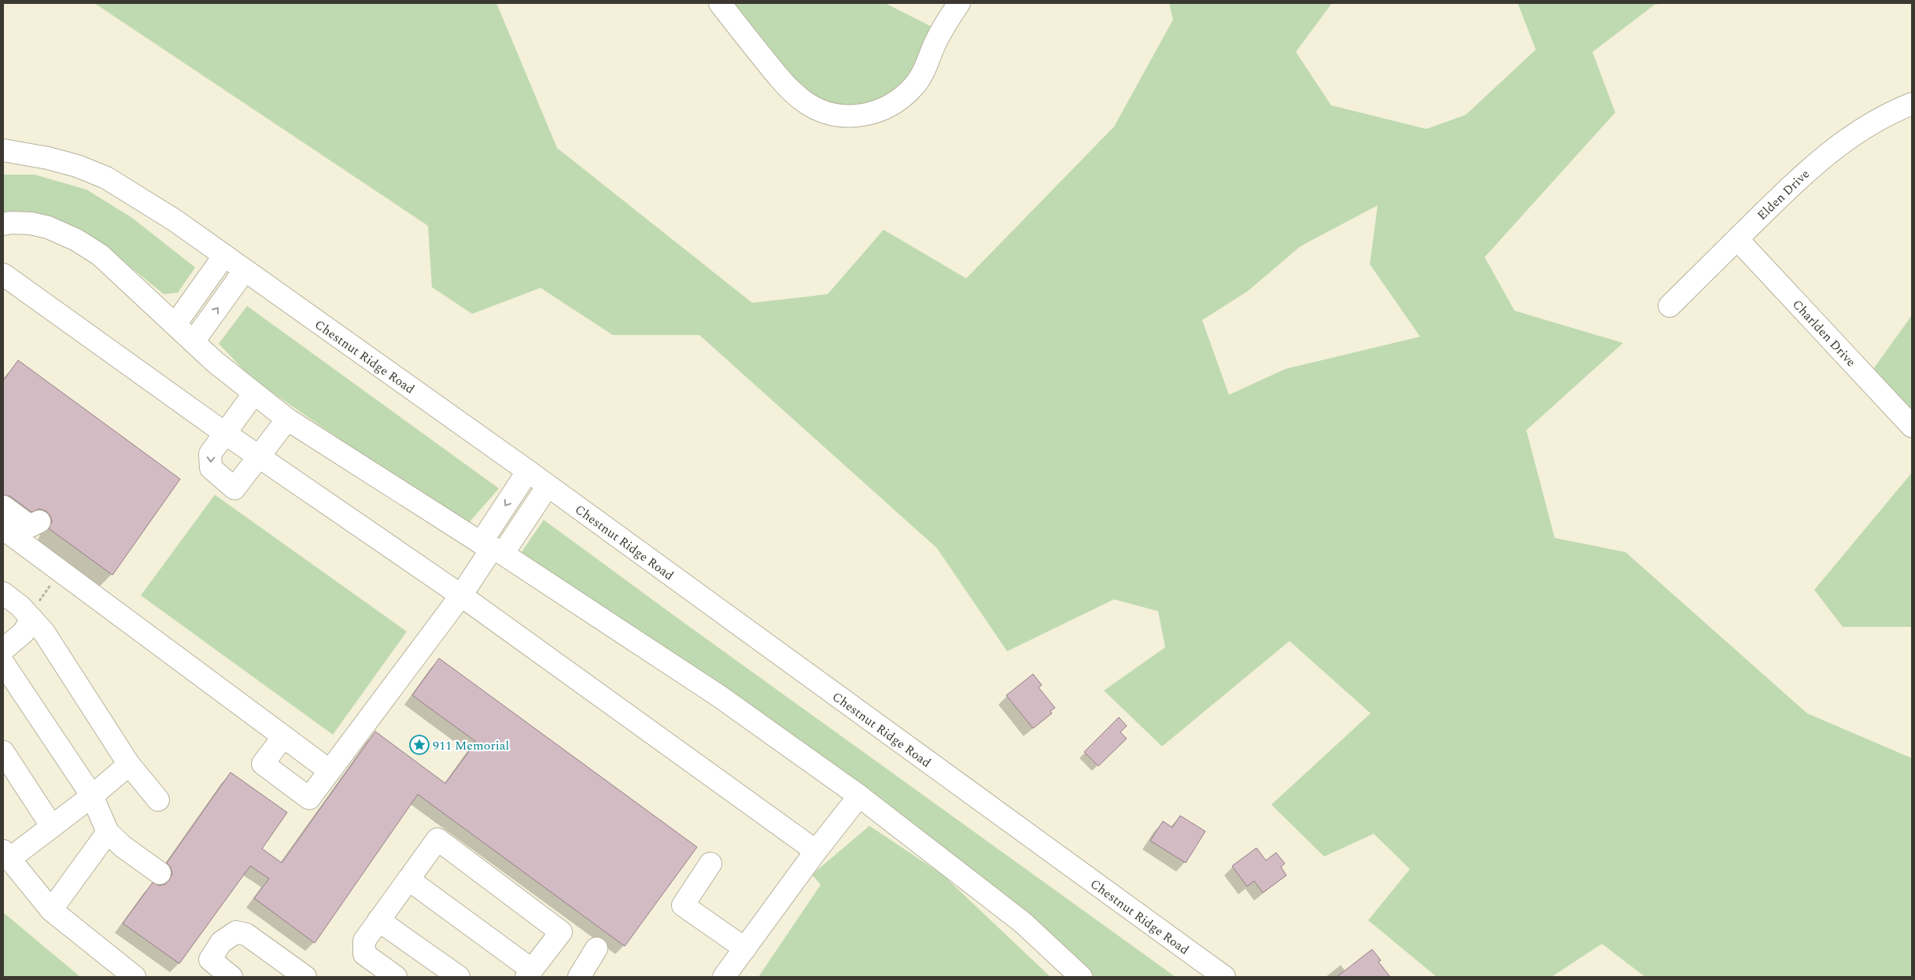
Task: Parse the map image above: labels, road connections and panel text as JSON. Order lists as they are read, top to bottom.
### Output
{
  "streets": {
    "street": ["Elden Drive", "Charlden Drive", "Chestnut Ridge Road"]
  },
  "crossings": [
    ["Elden Drive", "Charlden Drive"]
  ],
  "places": {
    "place": ["911 Memorial"]
  }
}
